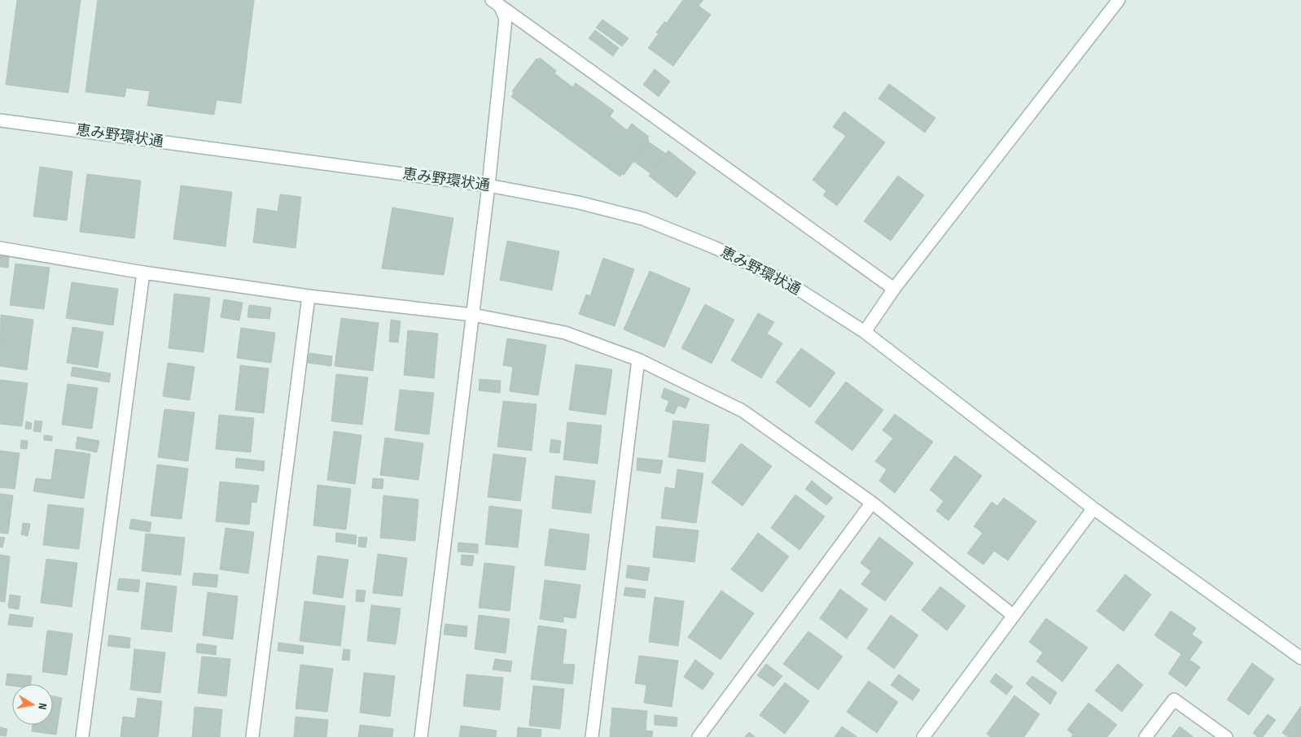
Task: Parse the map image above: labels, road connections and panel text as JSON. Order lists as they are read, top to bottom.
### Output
{
  "streets": {
    "street": ["恵み野環状通"]
  },
  "north": "right"
}
